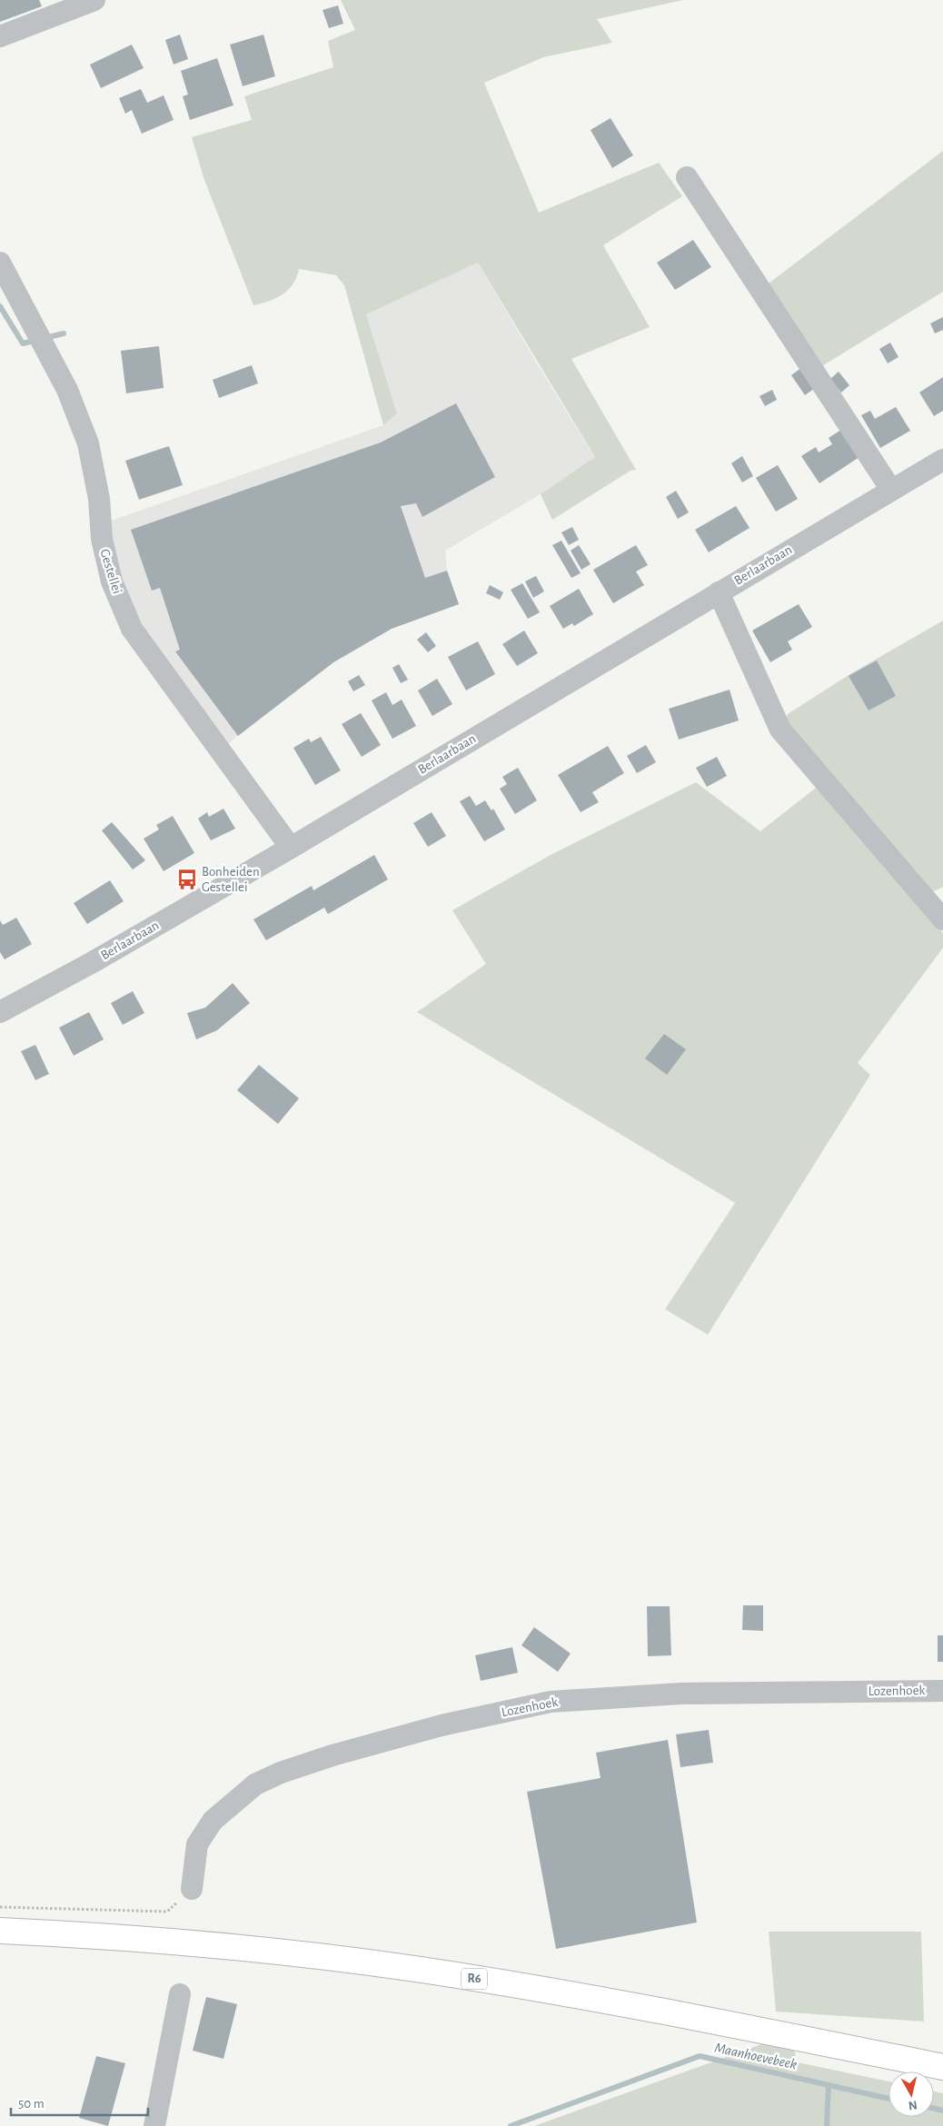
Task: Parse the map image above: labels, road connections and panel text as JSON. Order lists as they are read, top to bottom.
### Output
{
  "streets": {
    "main road": ["R6"],
    "street": ["Berlaarbaan", "Gestellei", "Lozenhoek"]
  },
  "crossings": [
    ["Berlaarbaan", "Gestellei"]
  ],
  "water": ["Maanhoevebeek"],
  "places": {
    "bus stop": ["Bonheiden Gestellei"]
  },
  "scale_bar": "50 m",
  "north": "bottom"
}
